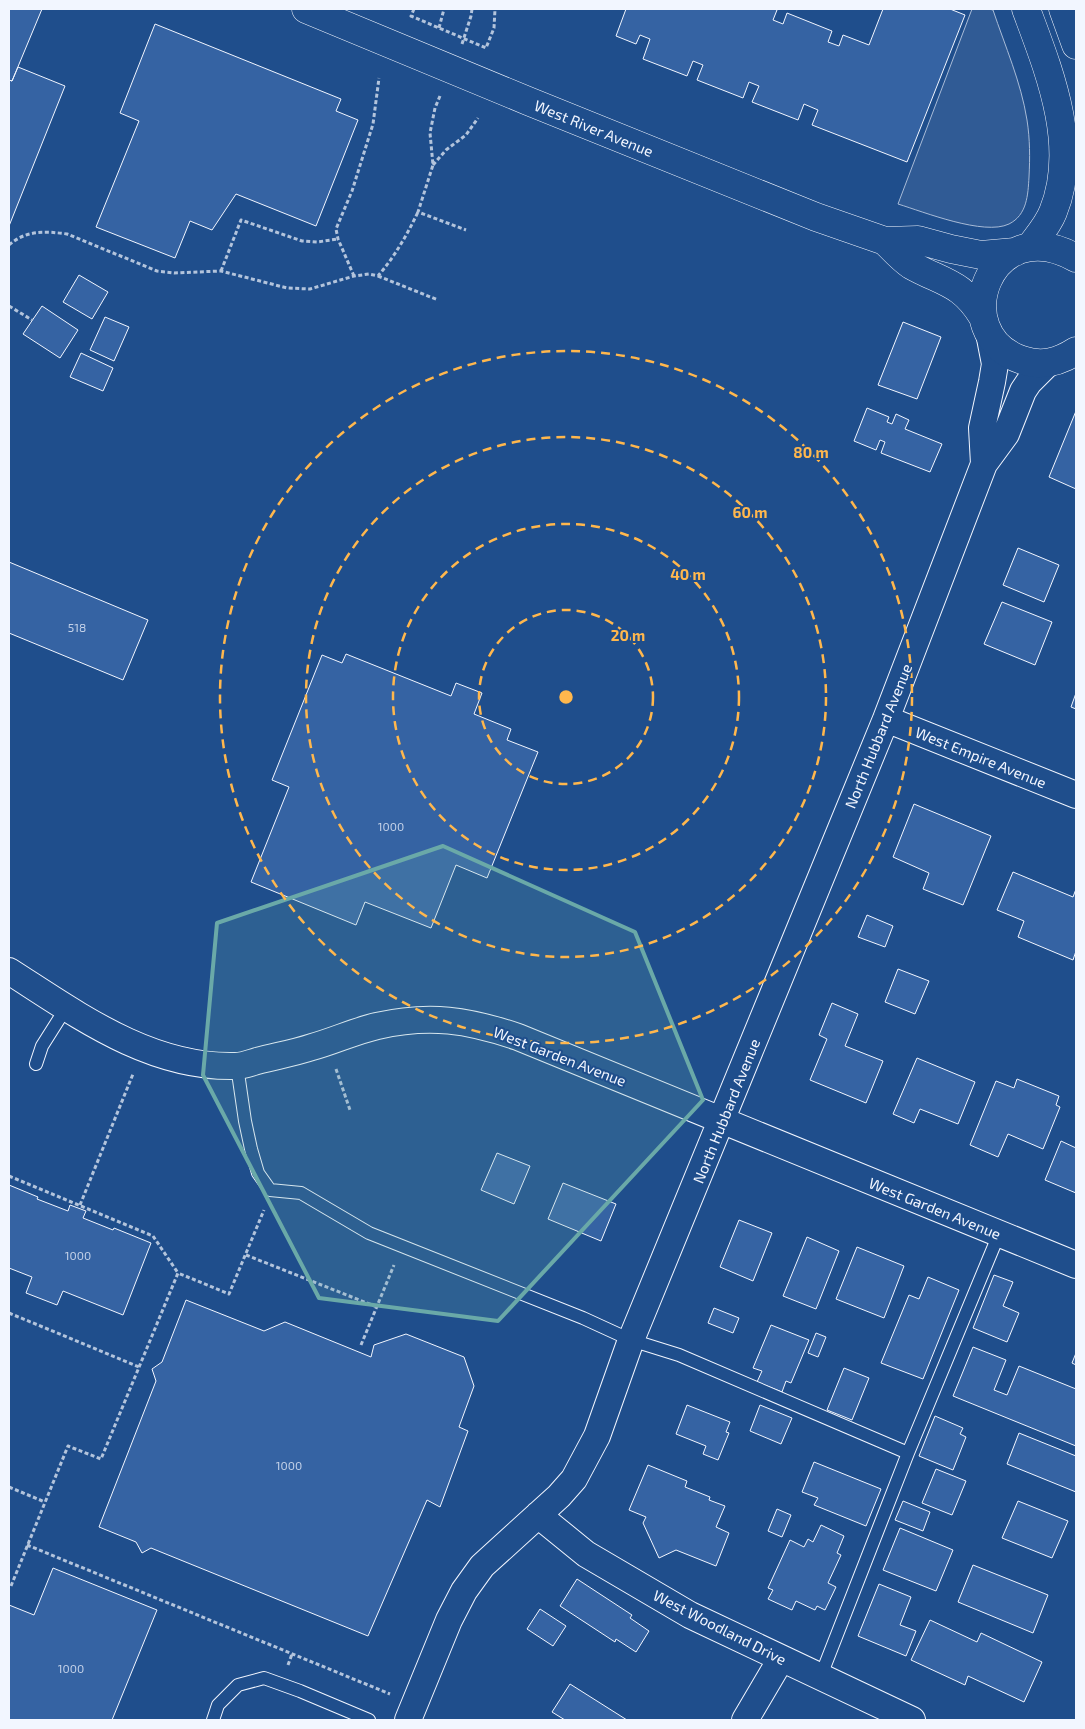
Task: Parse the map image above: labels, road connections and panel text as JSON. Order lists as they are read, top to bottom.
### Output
{
  "streets": {
    "street": [
      "West River Avenue",
      "North Hubbard Avenue",
      "West Empire Avenue",
      "West Garden Avenue",
      "West Woodland Drive"
    ]
  },
  "crossings": [
    ["West River Avenue", "North Hubbard Avenue"],
    ["North Hubbard Avenue", "West Empire Avenue"],
    ["North Hubbard Avenue", "West Garden Avenue"],
    ["North Hubbard Avenue", "West Woodland Drive"]
  ],
  "house_numbers": [
    "518",
    "1000",
    "1000",
    "1000",
    "1000"
  ],
  "rings": [
    "80 m",
    "60 m",
    "40 m",
    "20 m"
  ]
}
